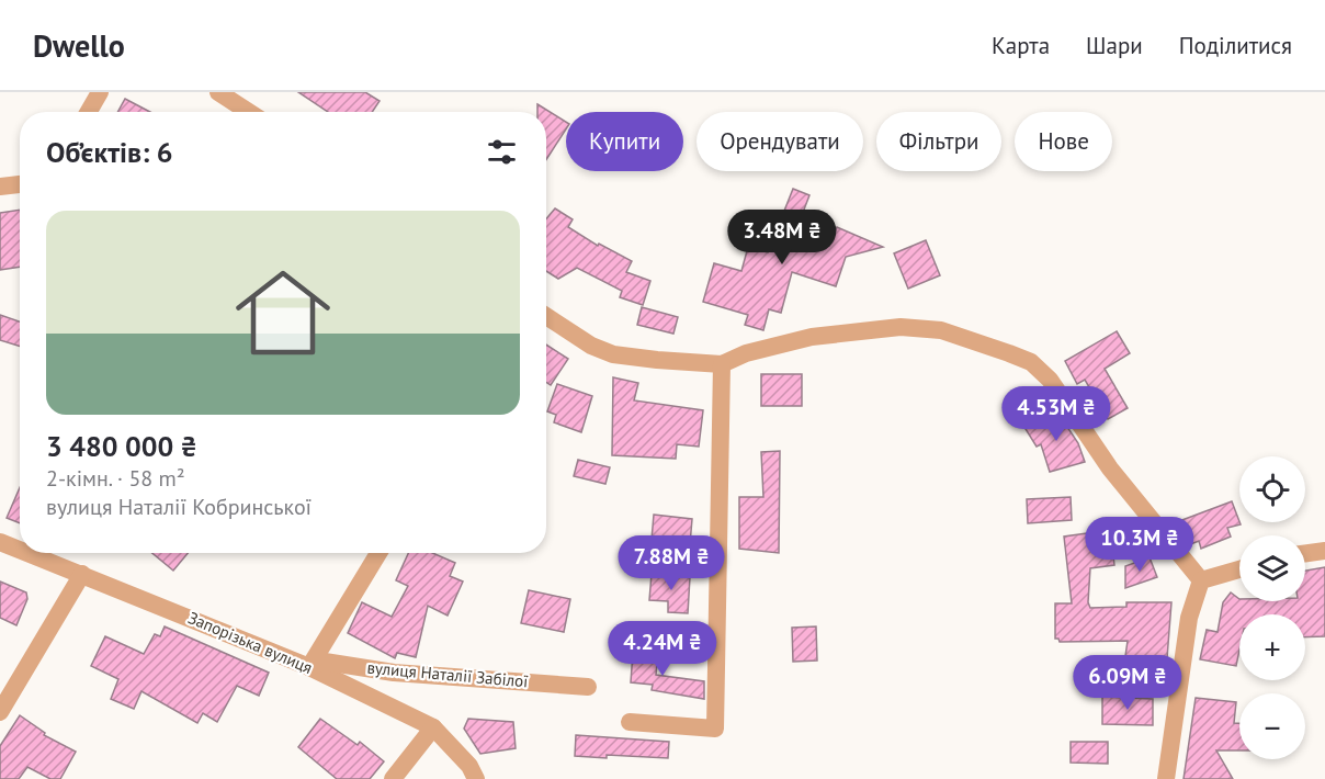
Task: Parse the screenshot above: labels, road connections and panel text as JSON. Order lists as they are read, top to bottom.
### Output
{
  "streets": {
    "street": ["Запорізька вулиця", "вулиця Наталії Забілої"]
  },
  "crossings": [
    ["Запорізька вулиця", "вулиця Наталії Забілої"]
  ],
  "page": {
    "header": "Dwello",
    "nav": ["Карта", "Шари", "Поділитися"],
    "chip": [
      "Купити",
      "Орендувати",
      "Фільтри",
      "Нове"
    ],
    "heading": "Об’єктів: 6",
    "list": [
      {
        "name": "3 480 000 ₴",
        "note": "2-кімн. · 58 m² · вулиця Наталії Кобринської"
      }
    ],
    "price": [
      "3.48M ₴",
      "4.53M ₴",
      "10.3M ₴",
      "7.88M ₴",
      "4.24M ₴",
      "6.09M ₴"
    ],
    "map_buttons": ["+", "−"]
  }
}
